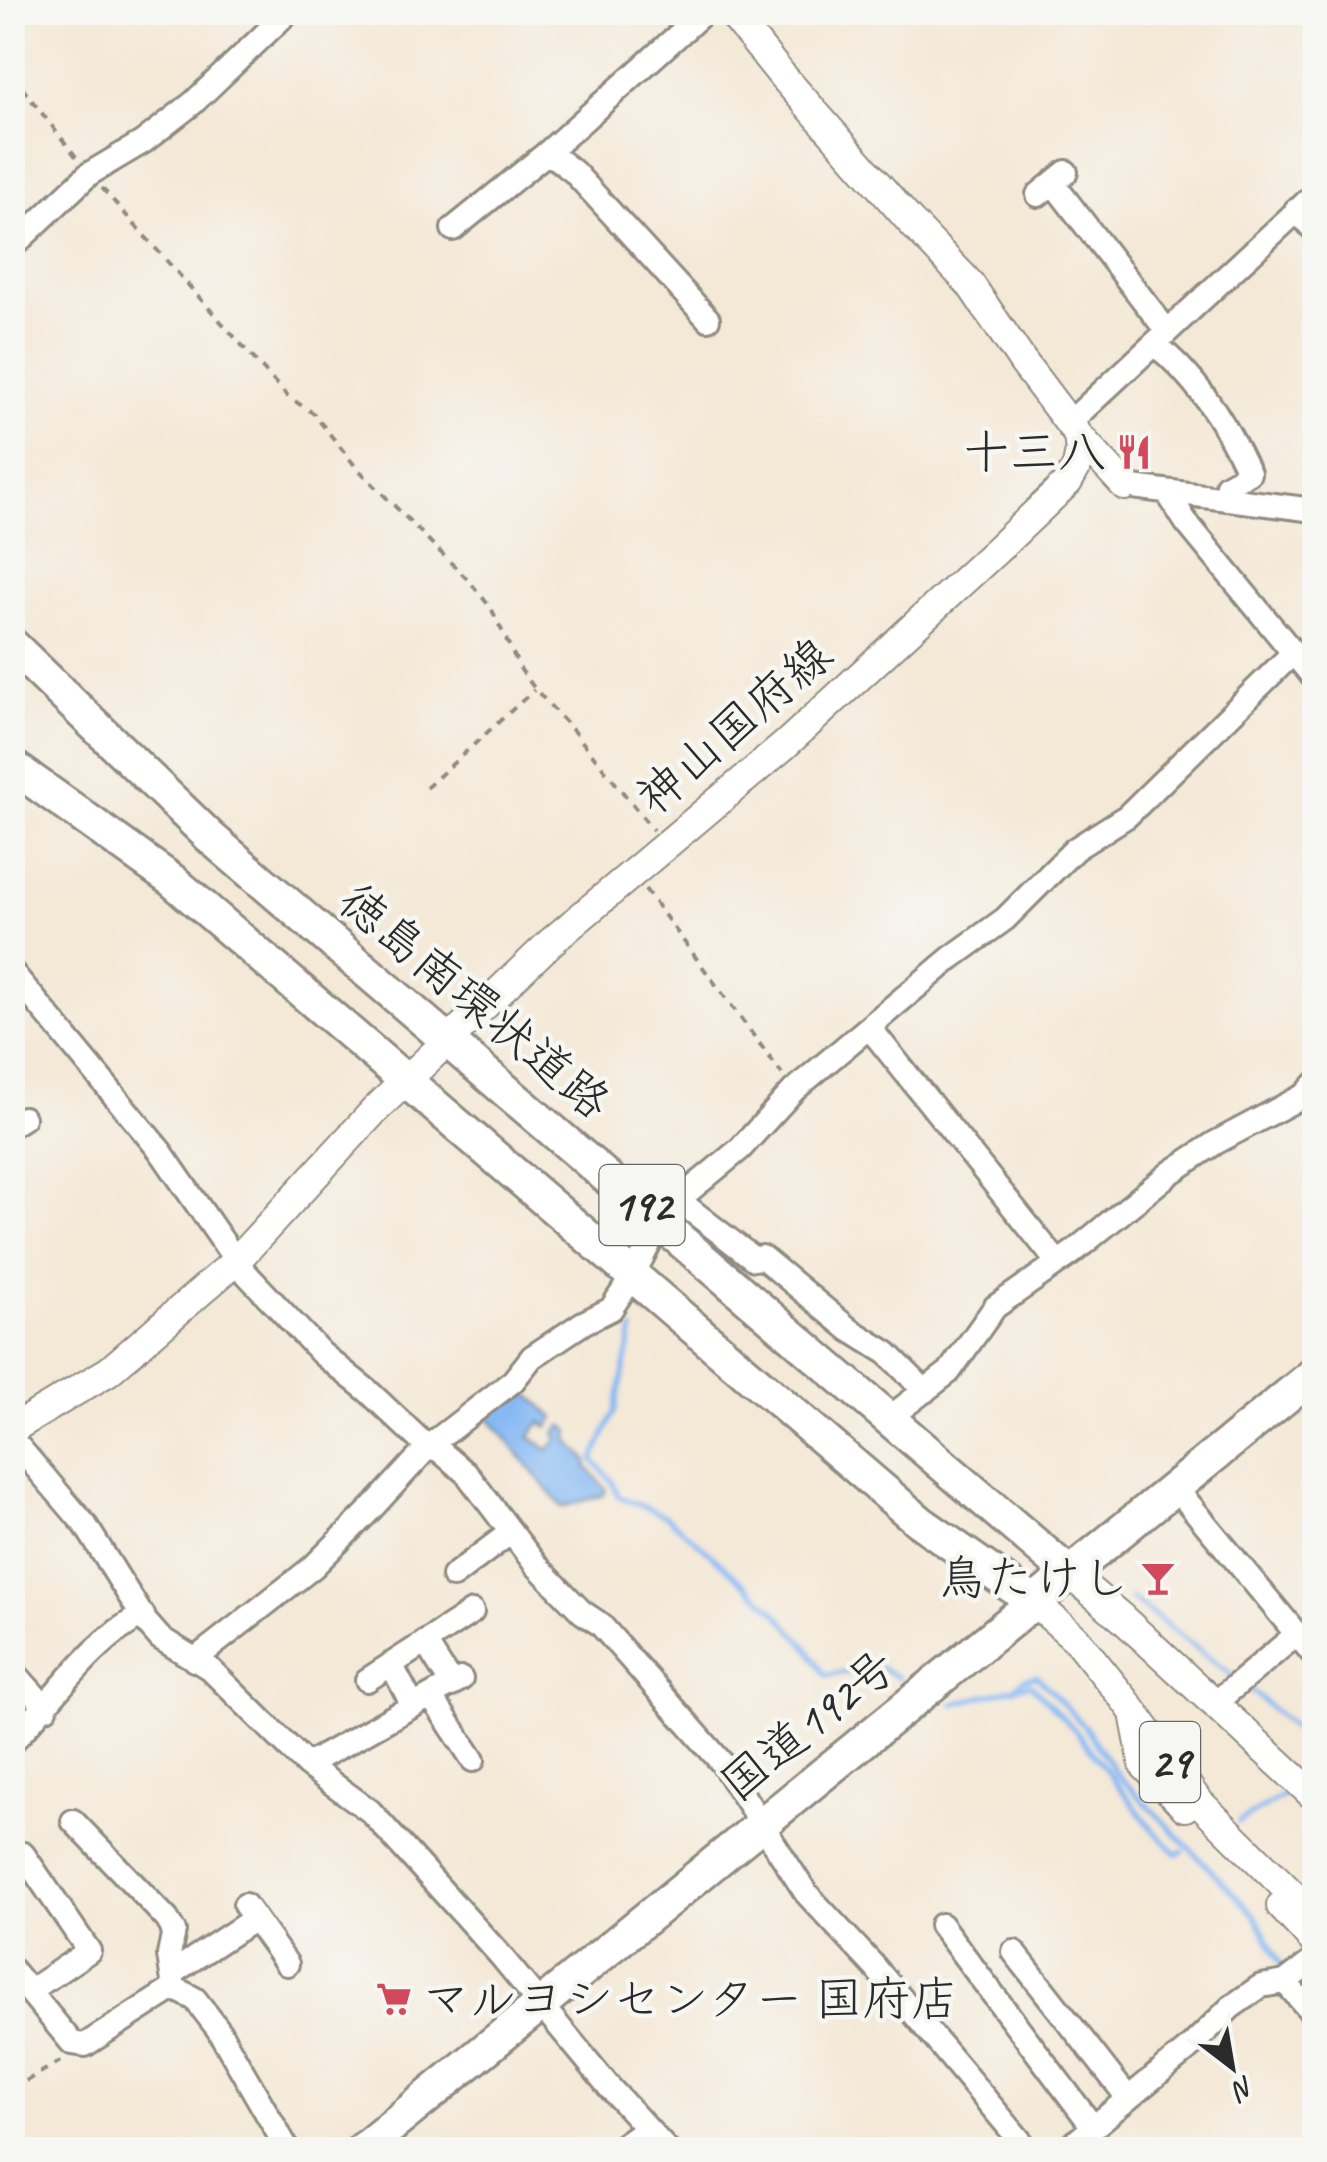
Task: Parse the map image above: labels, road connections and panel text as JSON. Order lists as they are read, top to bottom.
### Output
{
  "streets": {
    "highway": ["徳島南環状道路", "192", "国道192号"],
    "main road": ["神山国府線", "29"]
  },
  "crossings": [
    ["神山国府線", "徳島南環状道路"],
    ["神山国府線", "192"],
    ["徳島南環状道路", "国道192号"],
    ["徳島南環状道路", "29"],
    ["192", "国道192号"],
    ["192", "29"],
    ["国道192号", "29"]
  ],
  "places": {
    "restaurant": ["十三八"],
    "bar": ["鳥たけし"],
    "supermarket": ["マルヨシセンター 国府店"]
  },
  "north": "bottom right"
}
